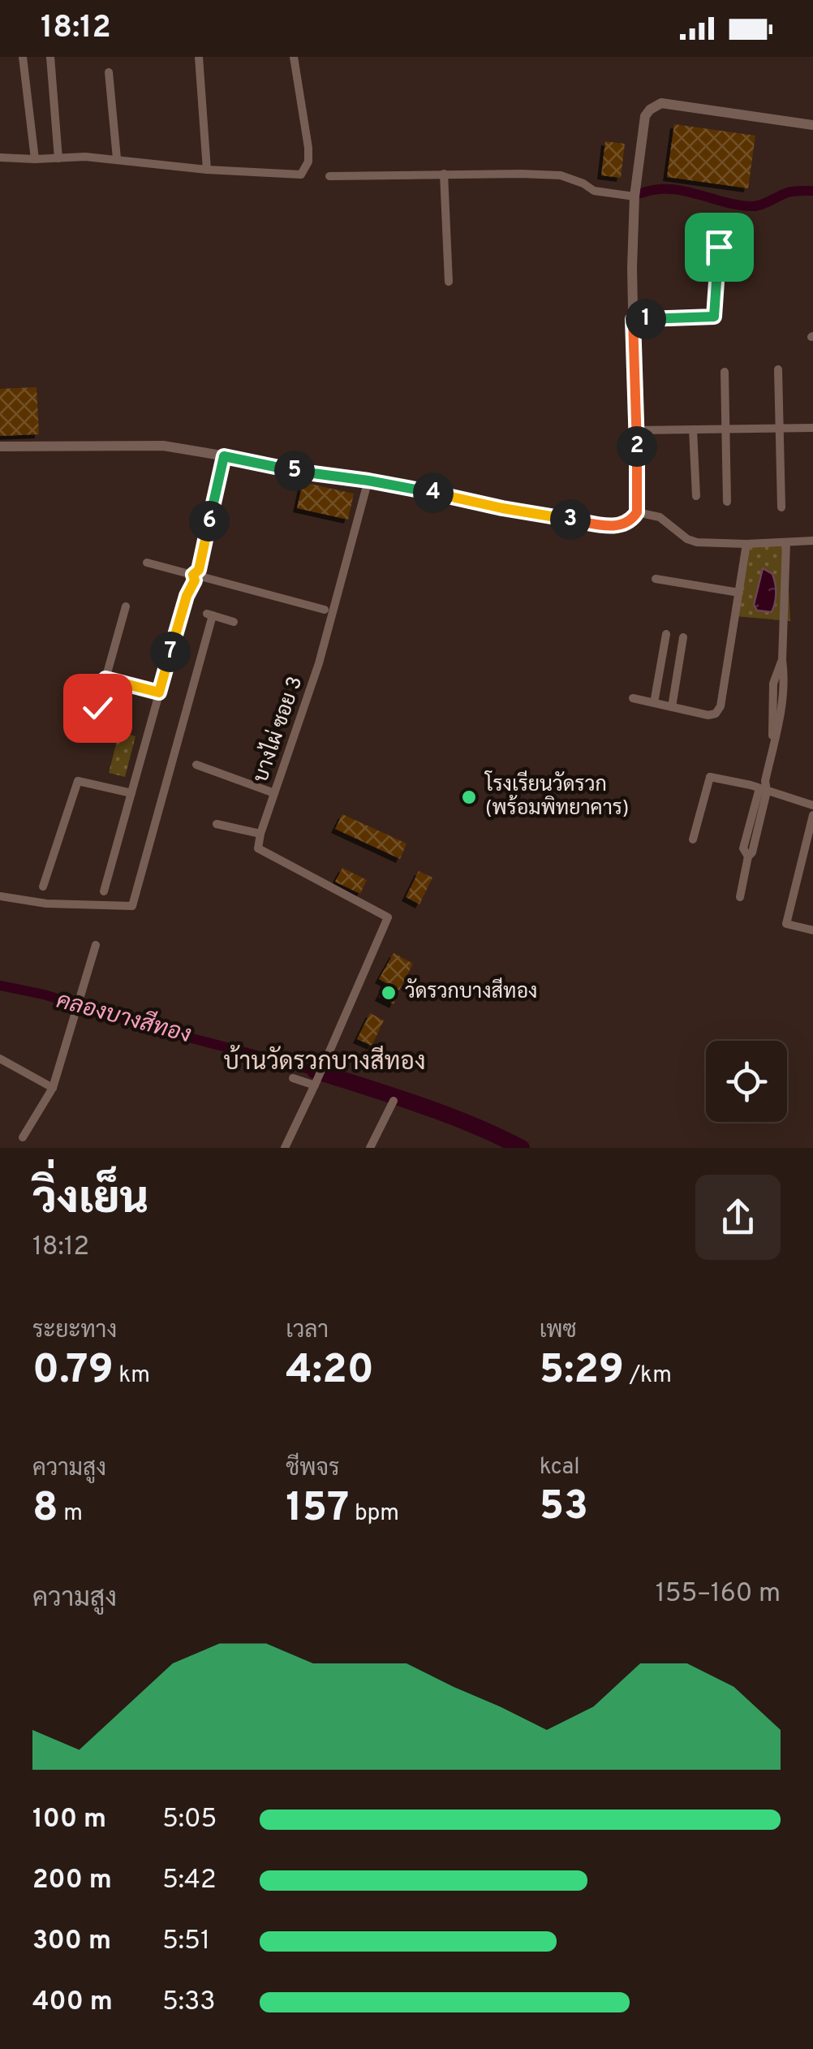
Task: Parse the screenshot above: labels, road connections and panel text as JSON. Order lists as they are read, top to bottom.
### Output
{
  "streets": {
    "street": ["บางไผ่ ซอย 3"]
  },
  "districts": ["บ้านวัดรวกบางสีทอง"],
  "water": ["คลองบางสีทอง"],
  "places": ["โรงเรียนวัดรวก (พร้อมพิทยาคาร)", "วัดรวกบางสีทอง"],
  "page": {
    "status": "18:12",
    "pins": [
      "1",
      "2",
      "5",
      "4",
      "3",
      "6",
      "7"
    ],
    "heading": ["วิ่งเย็น", "18:12"],
    "stats": [
      ["ระยะทาง", "0.79 km"],
      ["เวลา", "4:20"],
      ["เพซ", "5:29 /km"],
      ["ความสูง", "8 m"],
      ["ชีพจร", "157 bpm"],
      ["kcal", "53"]
    ],
    "chart": ["ความสูง", "155–160 m"],
    "list": [
      {
        "name": "100 m",
        "note": "5:05"
      },
      {
        "name": "200 m",
        "note": "5:42"
      },
      {
        "name": "300 m",
        "note": "5:51"
      },
      {
        "name": "400 m",
        "note": "5:33"
      }
    ]
  }
}
